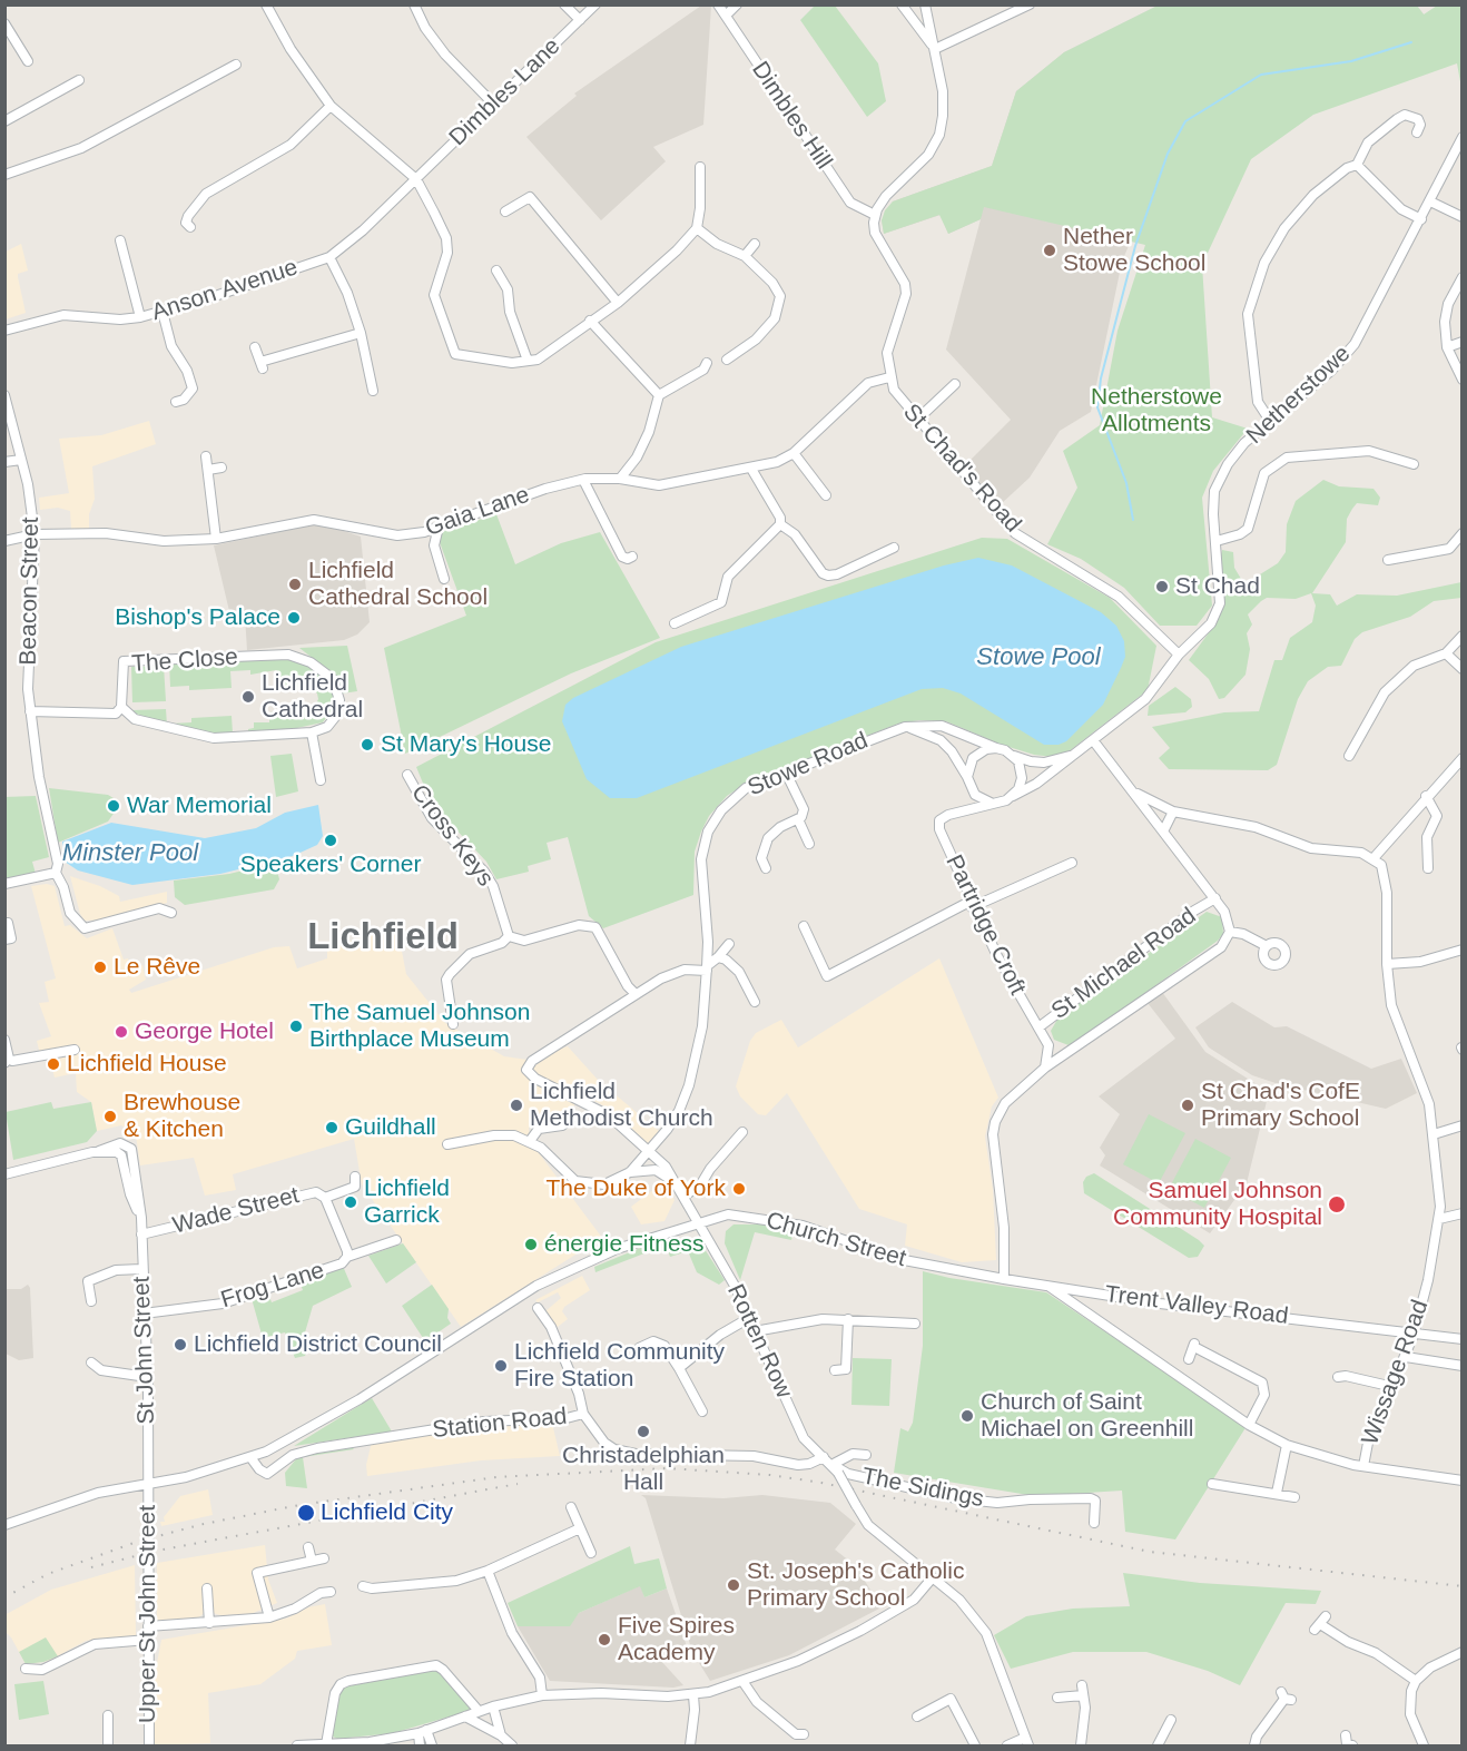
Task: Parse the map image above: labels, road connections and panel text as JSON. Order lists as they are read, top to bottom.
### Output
{
  "streets": {
    "street": [
      "Dimbles Lane",
      "Dimbles Hill",
      "Anson Avenue",
      "Netherstowe",
      "St Chad's Road",
      "Gaia Lane",
      "Beacon Street",
      "The Close",
      "Stowe Road",
      "Cross Keys",
      "Partridge Croft",
      "St Michael Road",
      "Wade Street",
      "Church Street",
      "Frog Lane",
      "Trent Valley Road",
      "Rotten Row",
      "St John Street",
      "Wissage Road",
      "Station Road",
      "The Sidings",
      "Upper St John Street"
    ]
  },
  "crossings": [
    ["Dimbles Lane", "Anson Avenue"],
    ["Netherstowe", "St Chad's Road"],
    ["St Chad's Road", "Gaia Lane"],
    ["Gaia Lane", "Beacon Street"],
    ["Beacon Street", "The Close"],
    ["Stowe Road", "Rotten Row"],
    ["Partridge Croft", "St Michael Road"],
    ["St Michael Road", "Trent Valley Road"],
    ["Wade Street", "St John Street"],
    ["Church Street", "Trent Valley Road"],
    ["Church Street", "Rotten Row"],
    ["Church Street", "St John Street"],
    ["Church Street", "Station Road"],
    ["Church Street", "Upper St John Street"],
    ["Frog Lane", "St John Street"],
    ["Trent Valley Road", "Wissage Road"],
    ["Rotten Row", "Station Road"],
    ["Rotten Row", "The Sidings"],
    ["St John Street", "Upper St John Street"]
  ],
  "districts": ["Lichfield"],
  "water": ["Stowe Pool", "Minster Pool"],
  "parks": ["Netherstowe Allotments"],
  "places": [
    "Nether Stowe School",
    "Lichfield Cathedral School",
    "St Chad",
    "Bishop's Palace",
    "Lichfield Cathedral",
    "St Mary's House",
    "War Memorial",
    "Speakers' Corner",
    "Le Rêve",
    "The Samuel Johnson Birthplace Museum",
    "George Hotel",
    "Lichfield House",
    "Lichfield Methodist Church",
    "St Chad's CofE Primary School",
    "Brewhouse & Kitchen",
    "Guildhall",
    "The Duke of York",
    "Lichfield Garrick",
    "Samuel Johnson Community Hospital",
    "énergie Fitness",
    "Lichfield District Council",
    "Lichfield Community Fire Station",
    "Church of Saint Michael on Greenhill",
    "Christadelphian Hall",
    "Lichfield City",
    "St. Joseph's Catholic Primary School",
    "Five Spires Academy"
  ]
}
